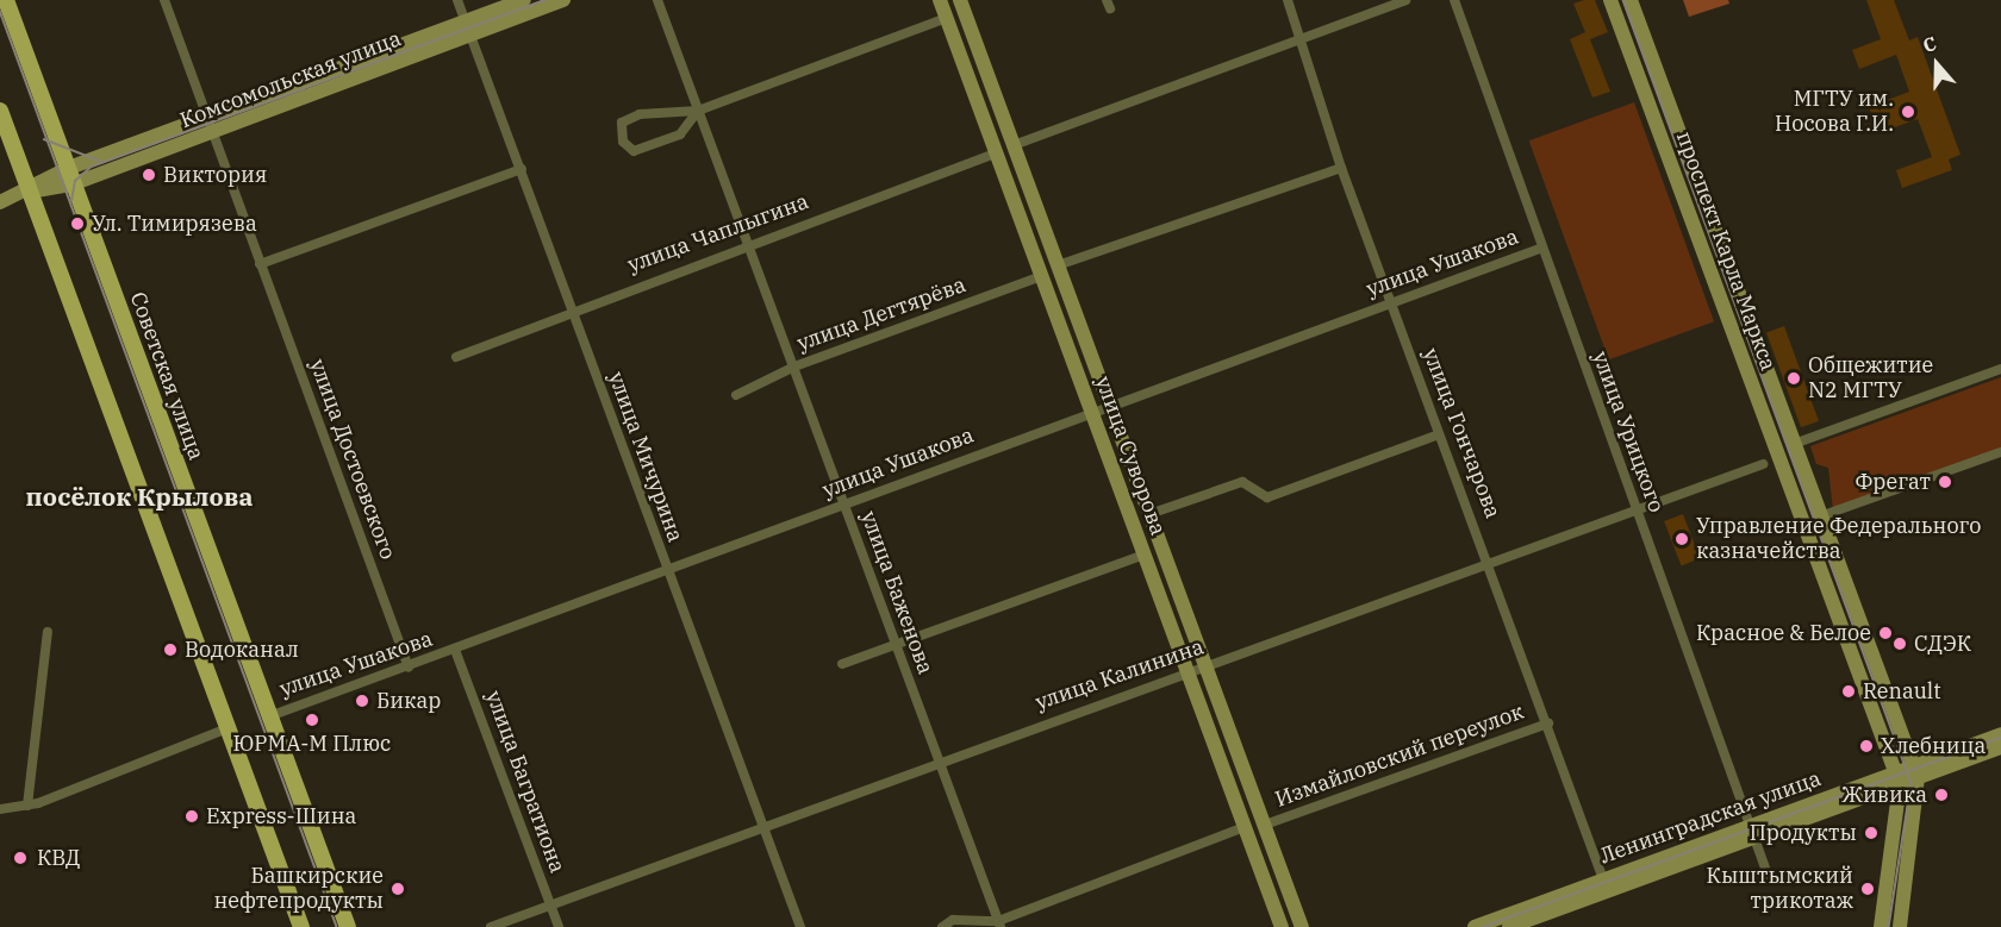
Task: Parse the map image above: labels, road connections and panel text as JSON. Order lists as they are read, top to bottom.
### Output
{
  "streets": {
    "main road": [
      "Комсомольская улица",
      "проспект Карла Маркса",
      "Советская улица",
      "улица Суворова",
      "Ленинградская улица"
    ],
    "street": [
      "улица Чаплыгина",
      "улица Ушакова",
      "улица Дегтярёва",
      "улица Урицкого",
      "улица Гончарова",
      "улица Мичурина",
      "улица Достоевского",
      "улица Баженова",
      "улица Калинина",
      "Измайловский переулок",
      "улица Багратиона"
    ]
  },
  "crossings": [
    ["Комсомольская улица", "Советская улица"],
    ["Комсомольская улица", "улица Мичурина"],
    ["Комсомольская улица", "улица Достоевского"],
    ["улица Чаплыгина", "улица Суворова"],
    ["улица Чаплыгина", "улица Мичурина"],
    ["улица Чаплыгина", "улица Баженова"],
    ["проспект Карла Маркса", "Ленинградская улица"],
    ["улица Ушакова", "Советская улица"],
    ["улица Ушакова", "улица Урицкого"],
    ["улица Ушакова", "улица Гончарова"],
    ["улица Ушакова", "улица Суворова"],
    ["улица Ушакова", "улица Мичурина"],
    ["улица Ушакова", "улица Достоевского"],
    ["улица Ушакова", "улица Баженова"],
    ["улица Ушакова", "улица Багратиона"],
    ["улица Дегтярёва", "улица Суворова"],
    ["улица Дегтярёва", "улица Баженова"],
    ["улица Урицкого", "улица Калинина"],
    ["улица Урицкого", "Ленинградская улица"],
    ["улица Гончарова", "улица Калинина"],
    ["улица Гончарова", "Измайловский переулок"],
    ["улица Гончарова", "Ленинградская улица"],
    ["улица Суворова", "улица Калинина"],
    ["улица Суворова", "Измайловский переулок"],
    ["улица Мичурина", "улица Калинина"],
    ["улица Баженова", "улица Калинина"],
    ["улица Калинина", "улица Багратиона"]
  ],
  "districts": ["посёлок Крылова"],
  "places": [
    "МГТУ им. Носова Г.И.",
    "Виктория",
    "Ул. Тимирязева",
    "Общежитие N2 МГТУ",
    "Фрегат",
    "Управление Федерального казначейства",
    "Красное & Белое",
    "СДЭК",
    "Водоканал",
    "Renault",
    "Бикар",
    "ЮРМА-М Плюс",
    "Хлебница",
    "Живика",
    "Express-Шина",
    "Продукты",
    "КВД",
    "Башкирские нефтепродукты",
    "Кыштымский трикотаж"
  ],
  "north": "top"
}
